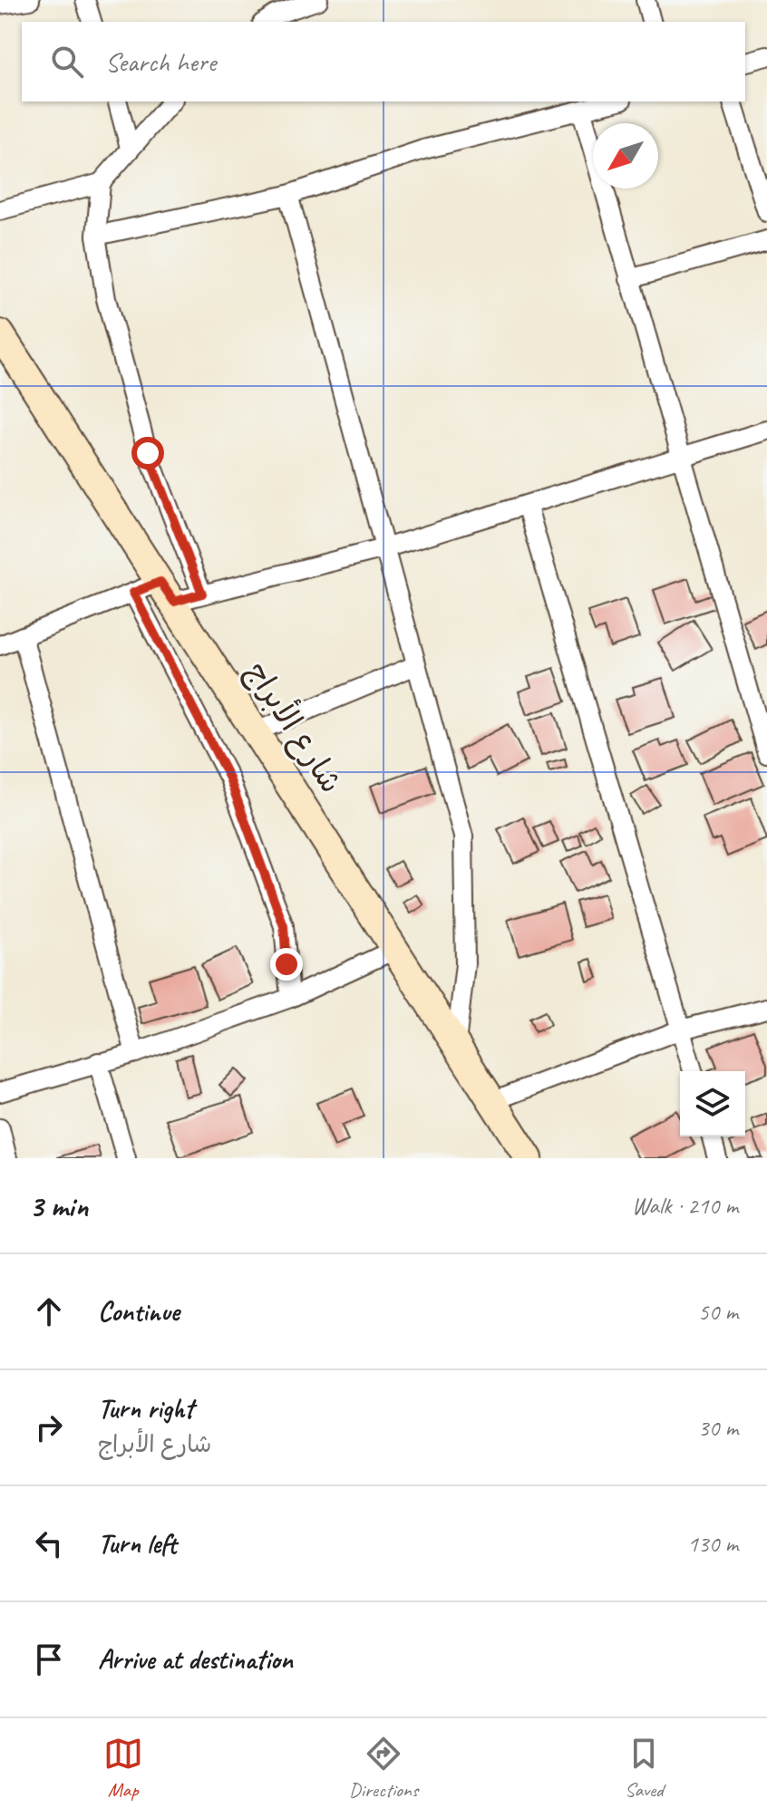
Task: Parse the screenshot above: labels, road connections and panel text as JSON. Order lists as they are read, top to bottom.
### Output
{
  "streets": {
    "street": ["شارع الأبراج"]
  },
  "north": "bottom left",
  "page": {
    "search": "Search here",
    "heading": ["3 min", "Walk · 210 m"],
    "list": [
      ["Continue", "50 m"],
      ["Turn right", "شارع الأبراج", "30 m"],
      ["Turn left", "130 m"],
      "Arrive at destination"
    ],
    "nav": ["Map", "Directions", "Saved"]
  }
}
